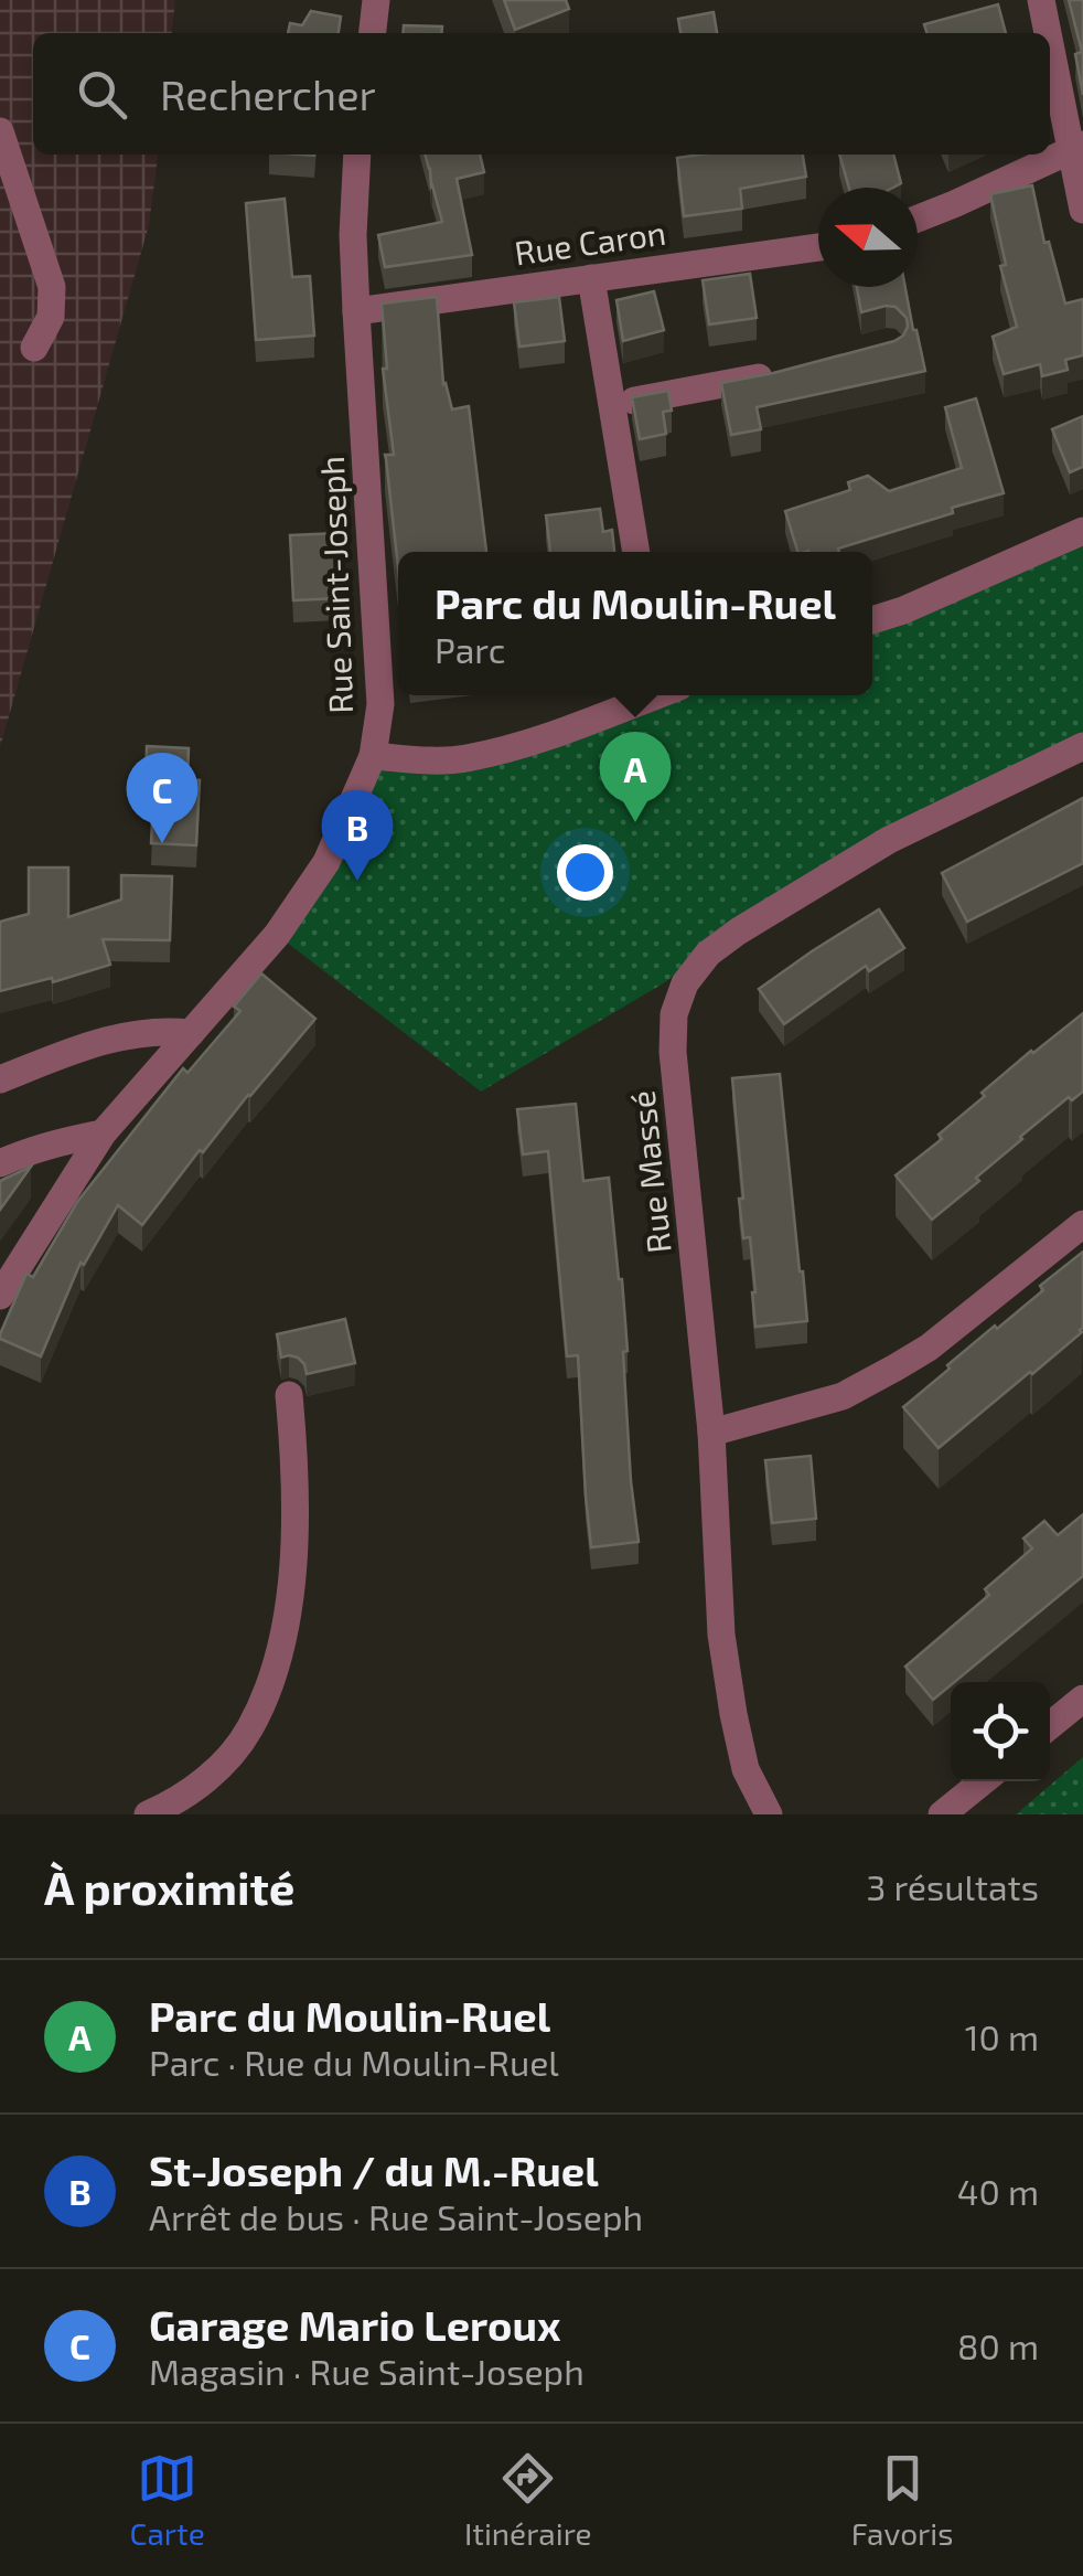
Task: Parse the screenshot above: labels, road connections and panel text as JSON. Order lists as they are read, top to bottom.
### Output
{
  "streets": {
    "street": ["Rue Caron", "Rue Saint-Joseph", "Rue Massé"]
  },
  "crossings": [
    ["Rue Caron", "Rue Saint-Joseph"]
  ],
  "north": "left",
  "page": {
    "search": "Rechercher",
    "popup": ["Parc du Moulin-Ruel", "Parc"],
    "pins": ["A", "C", "B"],
    "heading": ["À proximité", "3 résultats"],
    "list": [
      {
        "mark": "A",
        "name": "Parc du Moulin-Ruel",
        "note": "Parc · Rue du Moulin-Ruel",
        "value": "10 m"
      },
      {
        "mark": "B",
        "name": "St-Joseph / du M.-Ruel",
        "note": "Arrêt de bus · Rue Saint-Joseph",
        "value": "40 m"
      },
      {
        "mark": "C",
        "name": "Garage Mario Leroux",
        "note": "Magasin · Rue Saint-Joseph",
        "value": "80 m"
      }
    ],
    "nav": ["Carte", "Itinéraire", "Favoris"]
  }
}
